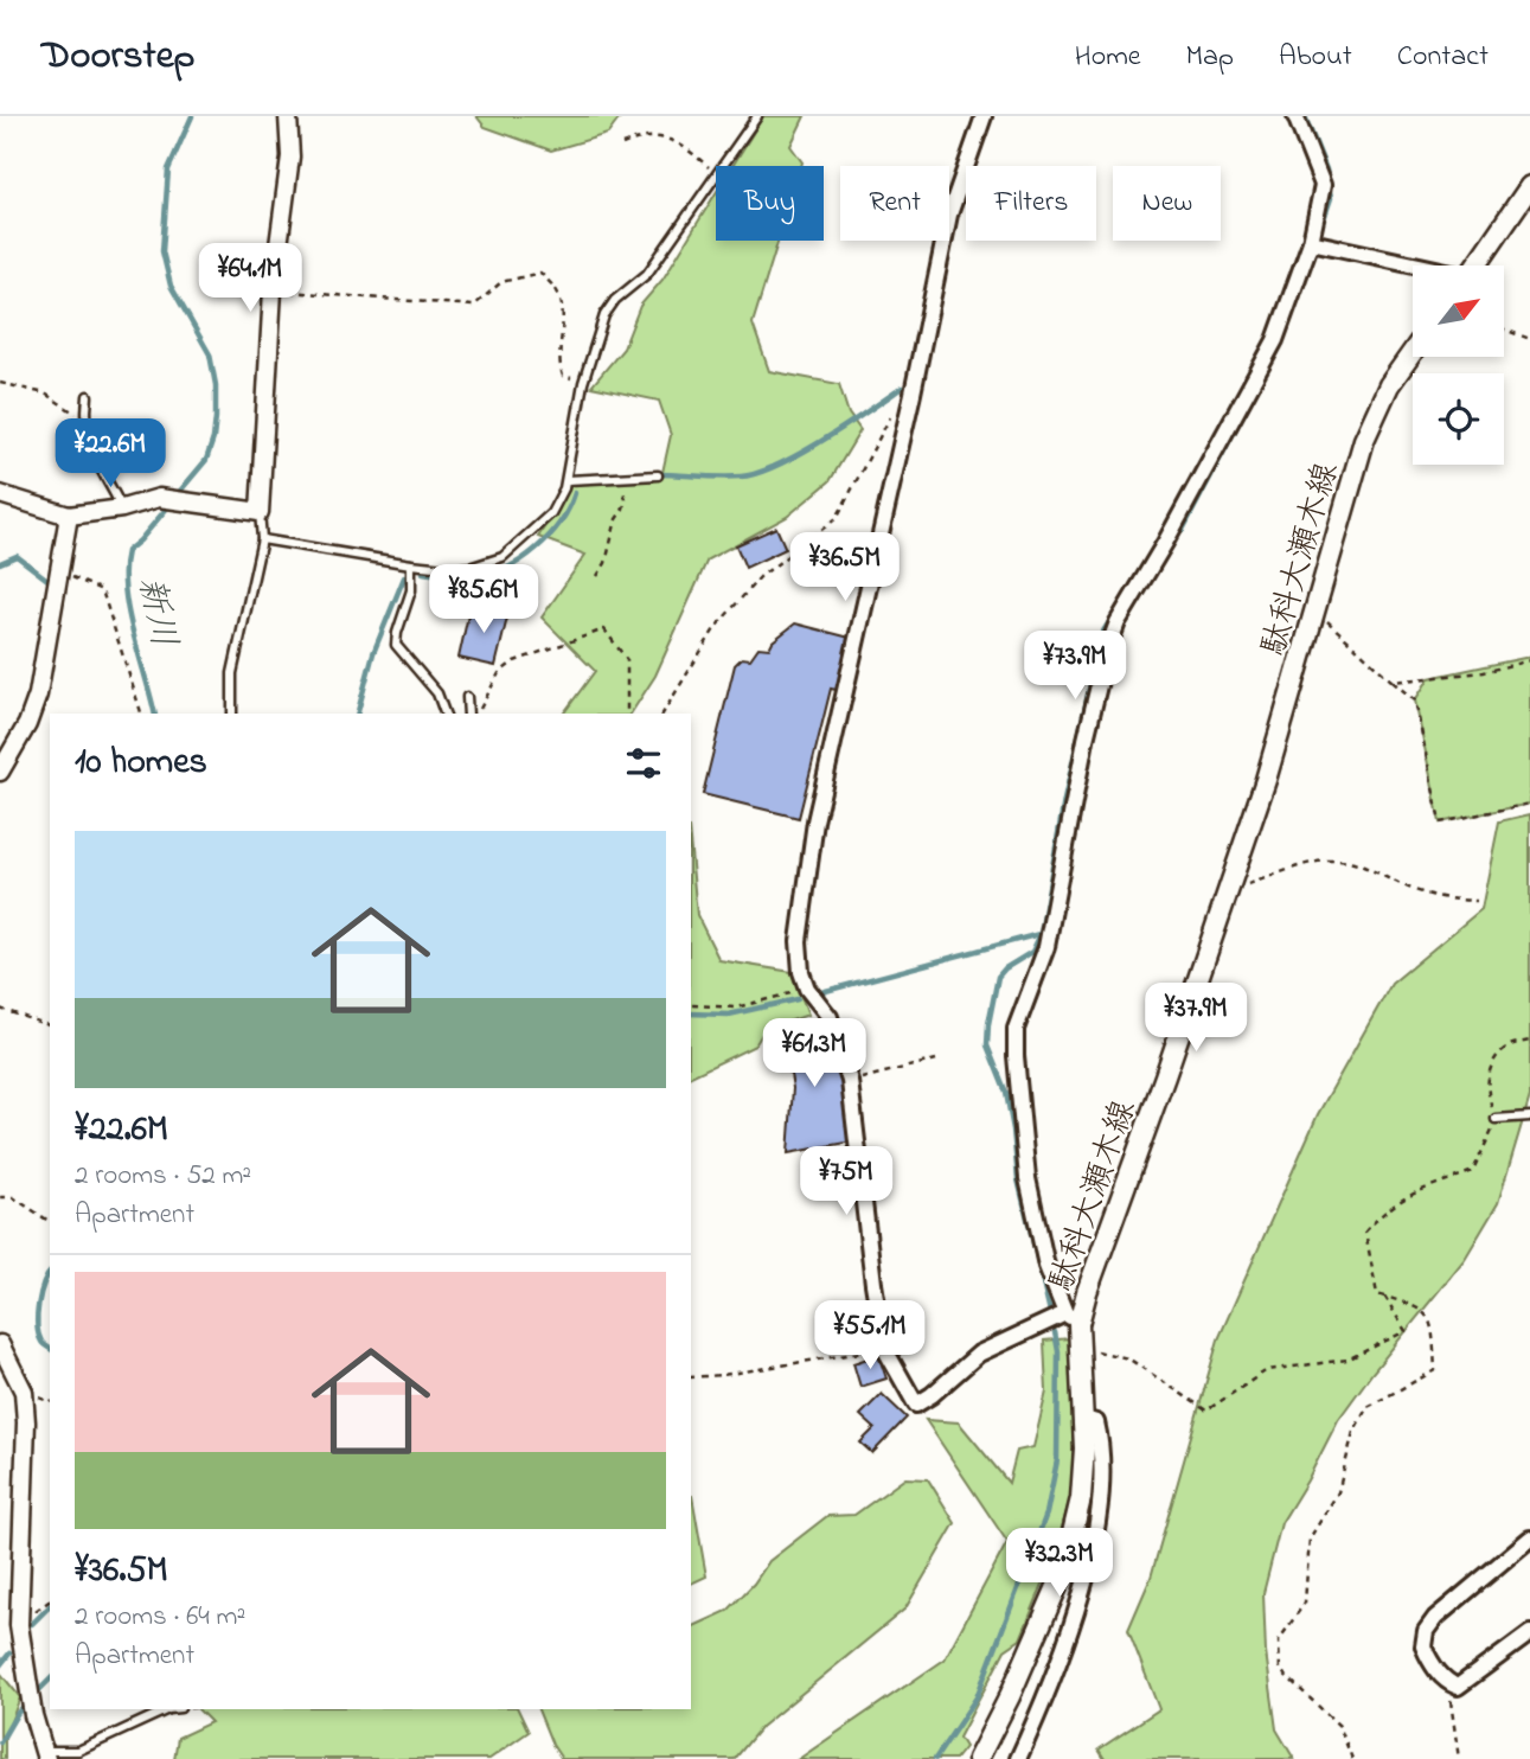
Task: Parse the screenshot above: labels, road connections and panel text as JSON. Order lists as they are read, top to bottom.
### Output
{
  "streets": {
    "main road": ["駄科大瀬木線"]
  },
  "water": ["新川"],
  "north": "top right",
  "page": {
    "header": "Doorstep",
    "nav": [
      "Home",
      "Map",
      "About",
      "Contact"
    ],
    "chip": [
      "Buy",
      "Rent",
      "Filters",
      "New"
    ],
    "price": [
      "¥64.1M",
      "¥22.6M",
      "¥36.5M",
      "¥85.6M",
      "¥73.9M",
      "¥37.9M",
      "¥61.3M",
      "¥75M",
      "¥55.1M",
      "¥32.3M"
    ],
    "heading": "10 homes",
    "list": [
      {
        "name": "¥22.6M",
        "note": "2 rooms · 52 m² · Apartment"
      },
      {
        "name": "¥36.5M",
        "note": "2 rooms · 64 m² · Apartment"
      }
    ]
  }
}
